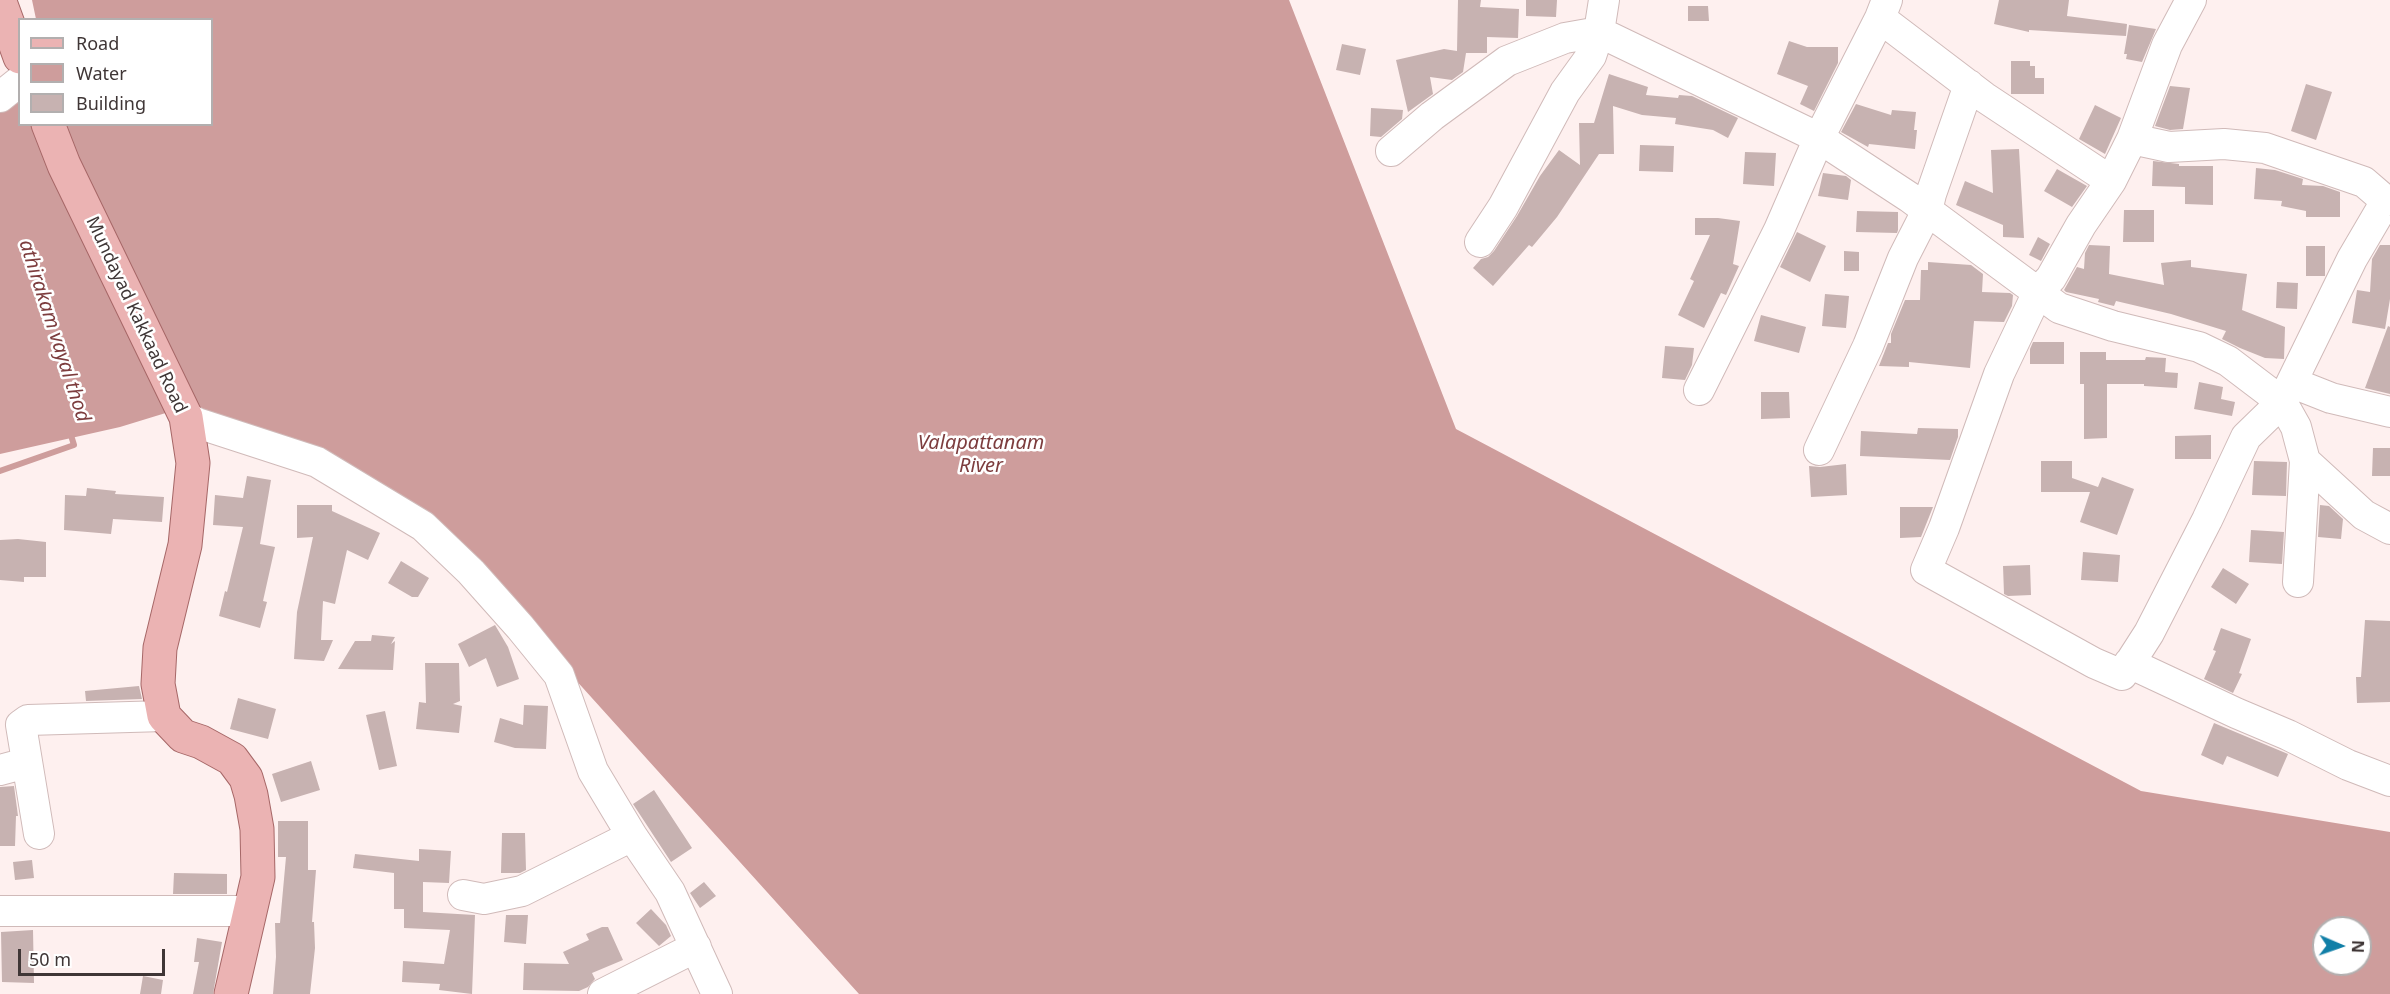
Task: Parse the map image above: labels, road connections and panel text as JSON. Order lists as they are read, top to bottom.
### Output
{
  "streets": {
    "main road": ["Mundayad Kakkaad Road"]
  },
  "water": ["athirakam vayal thod", "Valapattanam River"],
  "legend": ["Road", "Water", "Building"],
  "scale_bar": "50 m",
  "north": "right"
}
